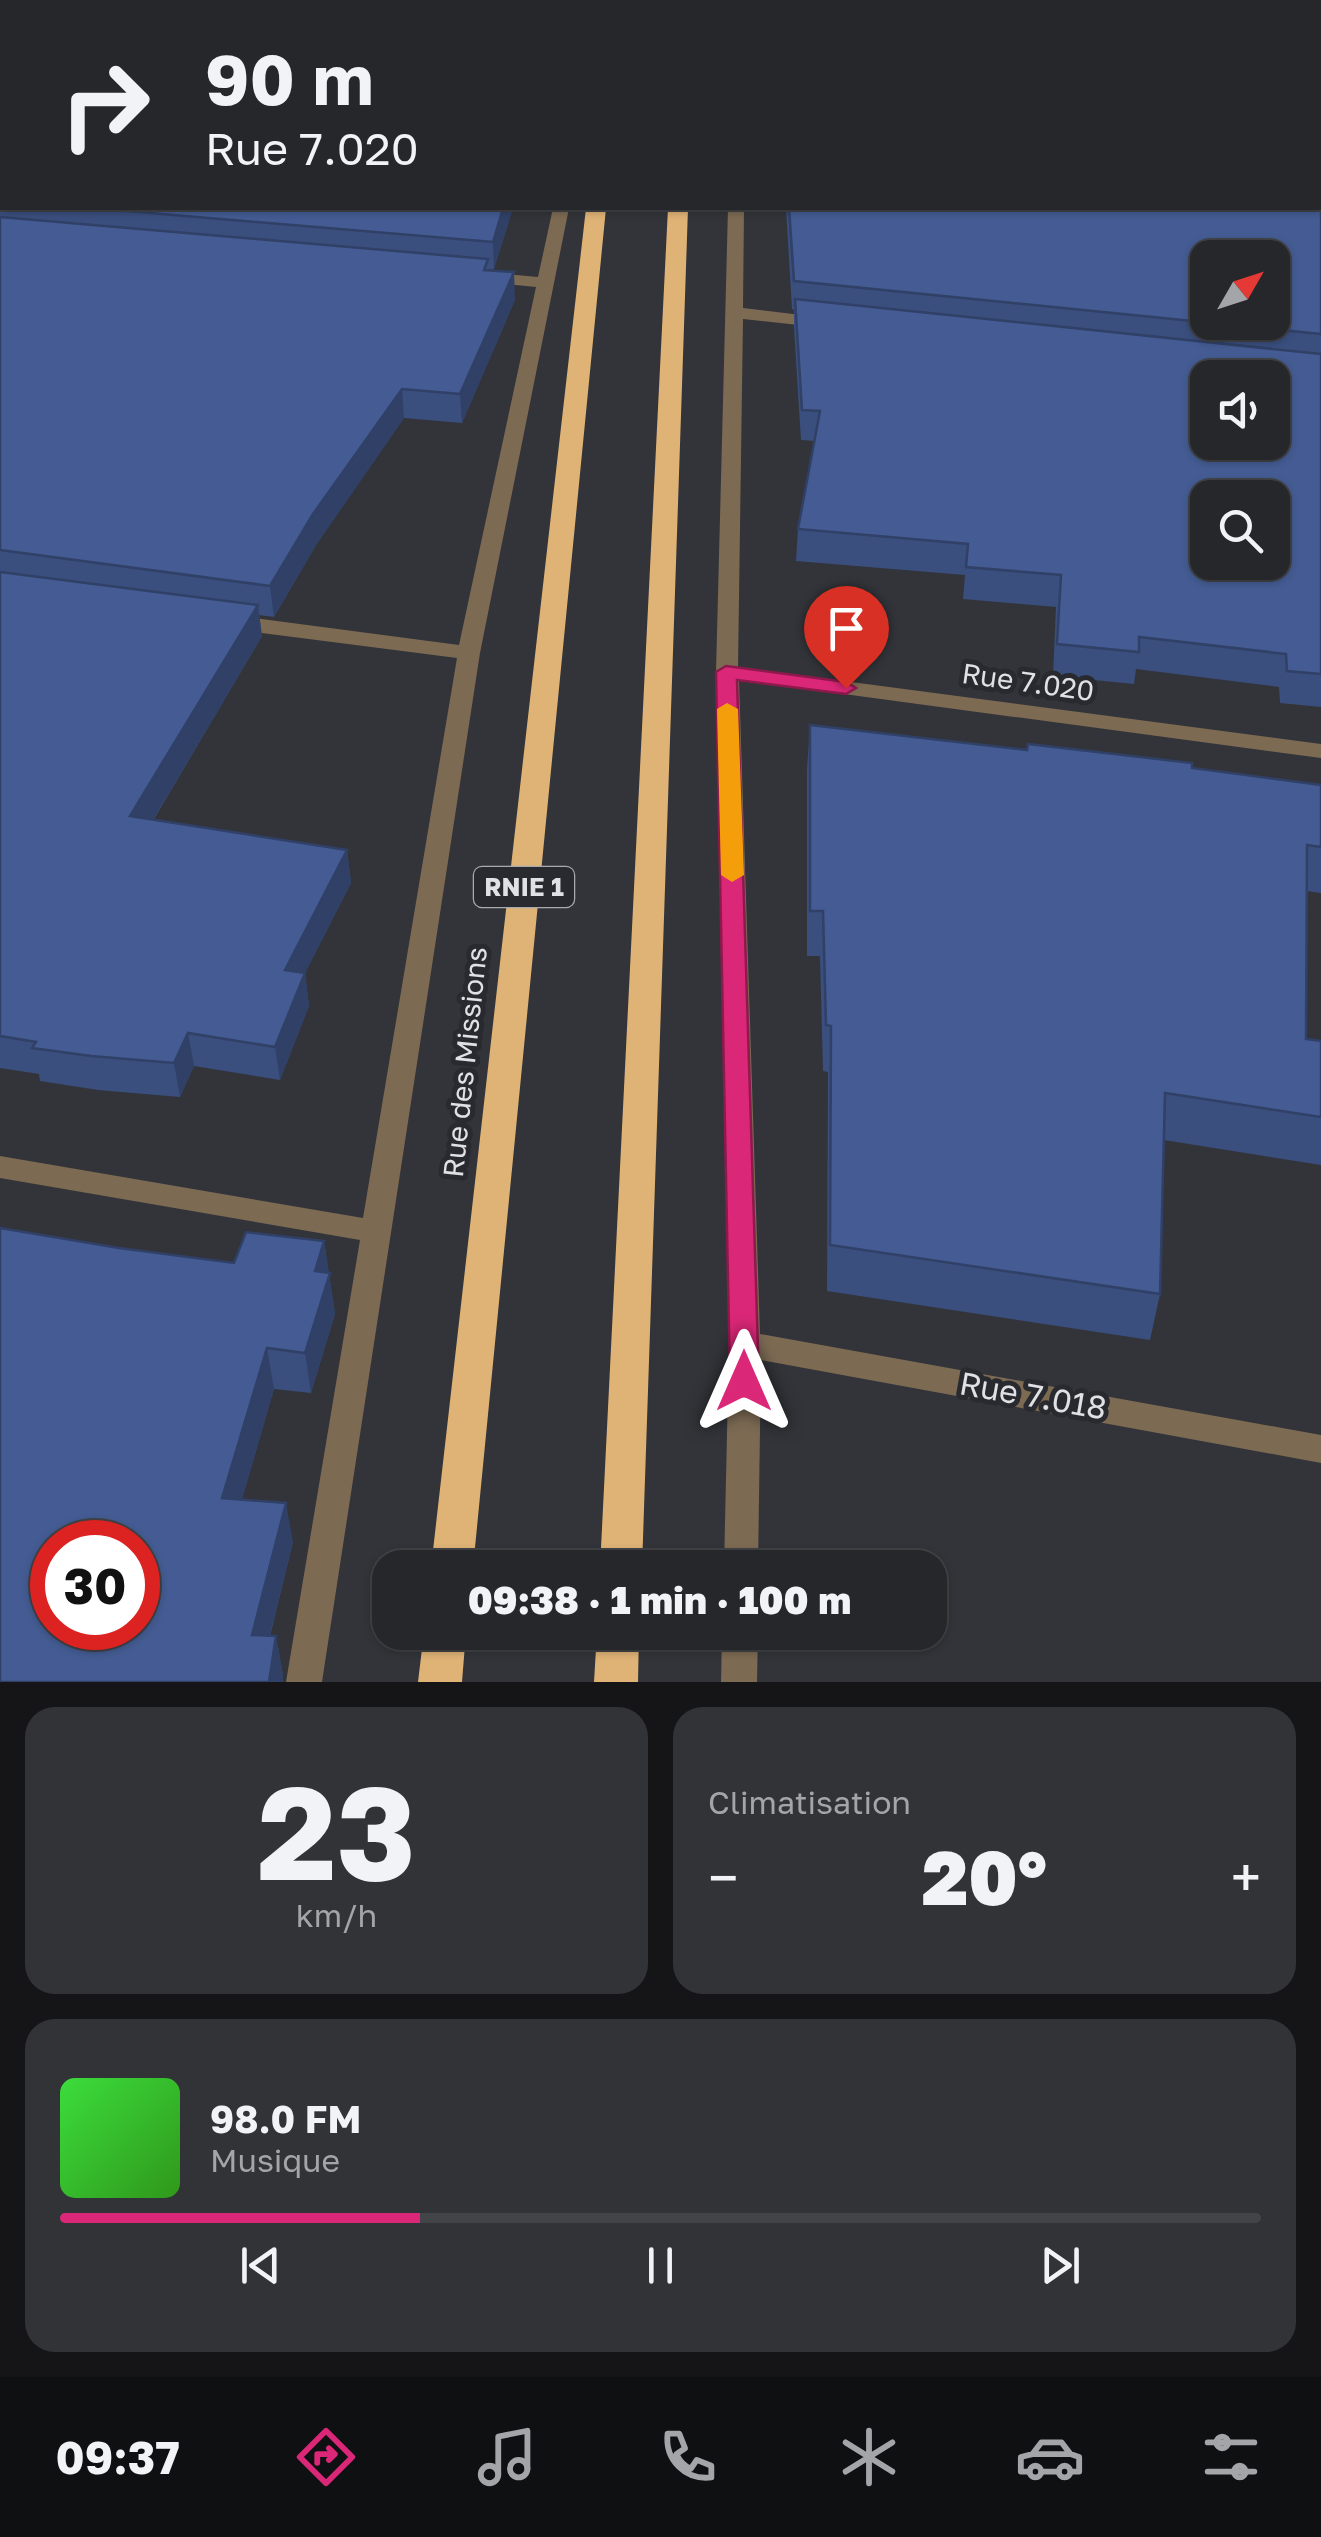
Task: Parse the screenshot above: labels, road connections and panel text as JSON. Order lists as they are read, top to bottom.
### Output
{
  "streets": {
    "highway": ["RNIE 1", "Rue des Missions"],
    "street": ["Rue 7.020", "Rue 7.018"]
  },
  "north": "top right",
  "page": {
    "turn": ["90 m", "Rue 7.020"],
    "limit": "30",
    "trip": "09:38 · 1 min · 100 m",
    "tile": [
      ["23", "km/h"],
      "Climatisation"
    ],
    "heat": ["−", "20°", "+"],
    "song": ["98.0 FM", "Musique"],
    "tabs": "09:37"
  }
}
